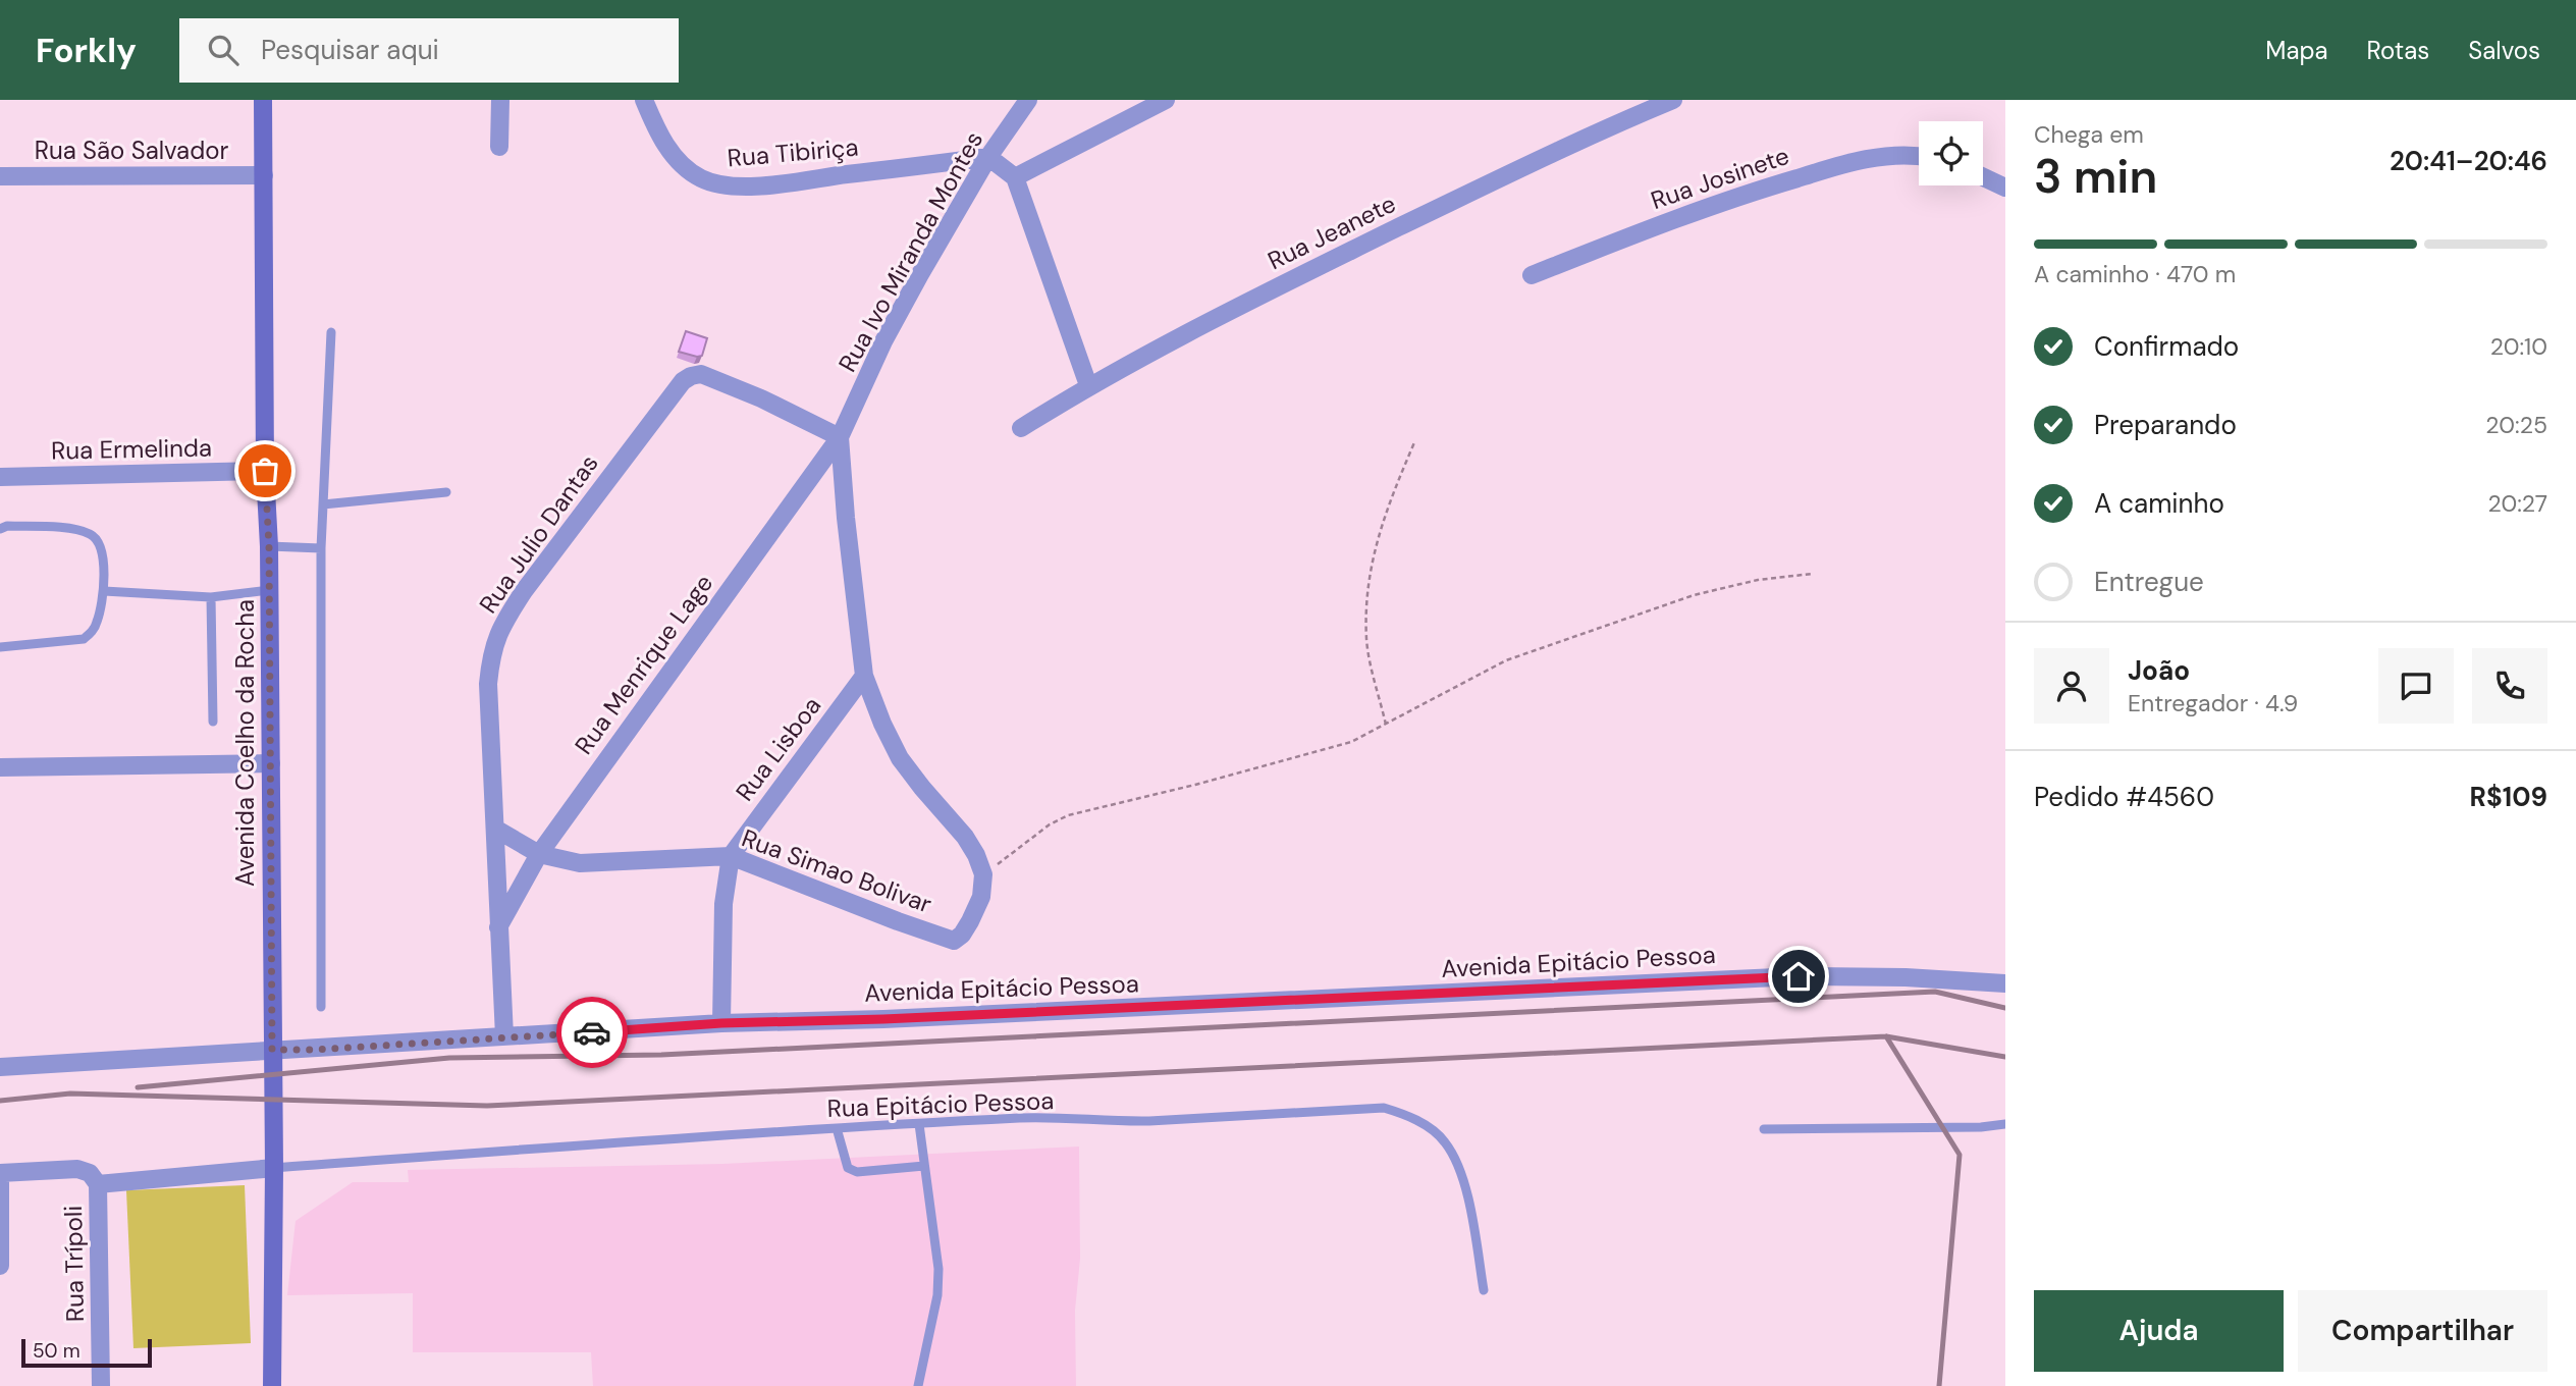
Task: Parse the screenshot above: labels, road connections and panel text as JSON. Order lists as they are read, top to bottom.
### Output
{
  "streets": {
    "main road": ["Avenida Coelho da Rocha"],
    "street": [
      "Rua São Salvador",
      "Rua Tibiriça",
      "Rua Josinete",
      "Rua Jeanete",
      "Rua Ivo Miranda Montes",
      "Rua Ermelinda",
      "Rua Julio Dantas",
      "Rua Menrique Lage",
      "Rua Lisboa",
      "Rua Simao Bolivar",
      "Avenida Epitácio Pessoa",
      "Rua Trípoli"
    ],
    "lane": ["Rua Epitácio Pessoa"]
  },
  "crossings": [
    ["Rua São Salvador", "Avenida Coelho da Rocha"],
    ["Rua Tibiriça", "Rua Ivo Miranda Montes"],
    ["Rua Ivo Miranda Montes", "Rua Julio Dantas"],
    ["Rua Ivo Miranda Montes", "Rua Menrique Lage"],
    ["Rua Ivo Miranda Montes", "Rua Lisboa"],
    ["Rua Ivo Miranda Montes", "Rua Simao Bolivar"],
    ["Rua Ermelinda", "Avenida Coelho da Rocha"],
    ["Rua Julio Dantas", "Rua Menrique Lage"],
    ["Rua Julio Dantas", "Rua Simao Bolivar"],
    ["Rua Julio Dantas", "Avenida Epitácio Pessoa"],
    ["Rua Menrique Lage", "Rua Simao Bolivar"],
    ["Avenida Coelho da Rocha", "Avenida Epitácio Pessoa"],
    ["Avenida Coelho da Rocha", "Rua Epitácio Pessoa"],
    ["Rua Lisboa", "Rua Simao Bolivar"],
    ["Rua Lisboa", "Avenida Epitácio Pessoa"]
  ],
  "scale_bar": "50 m",
  "page": {
    "header": "Forkly",
    "search": "Pesquisar aqui",
    "nav": ["Mapa", "Rotas", "Salvos"],
    "heading": ["3 min", "Chega em", "20:41–20:46"],
    "panel": [
      "João",
      "Entregador · 4.9",
      "Pedido #4560",
      "R$109"
    ],
    "bar": "A caminho · 470 m",
    "list": [
      ["Confirmado", "20:10"],
      ["Preparando", "20:25"],
      ["A caminho", "20:27"],
      "Entregue"
    ],
    "buttons": ["Ajuda", "Compartilhar"],
    "scale": "50 m"
  }
}
